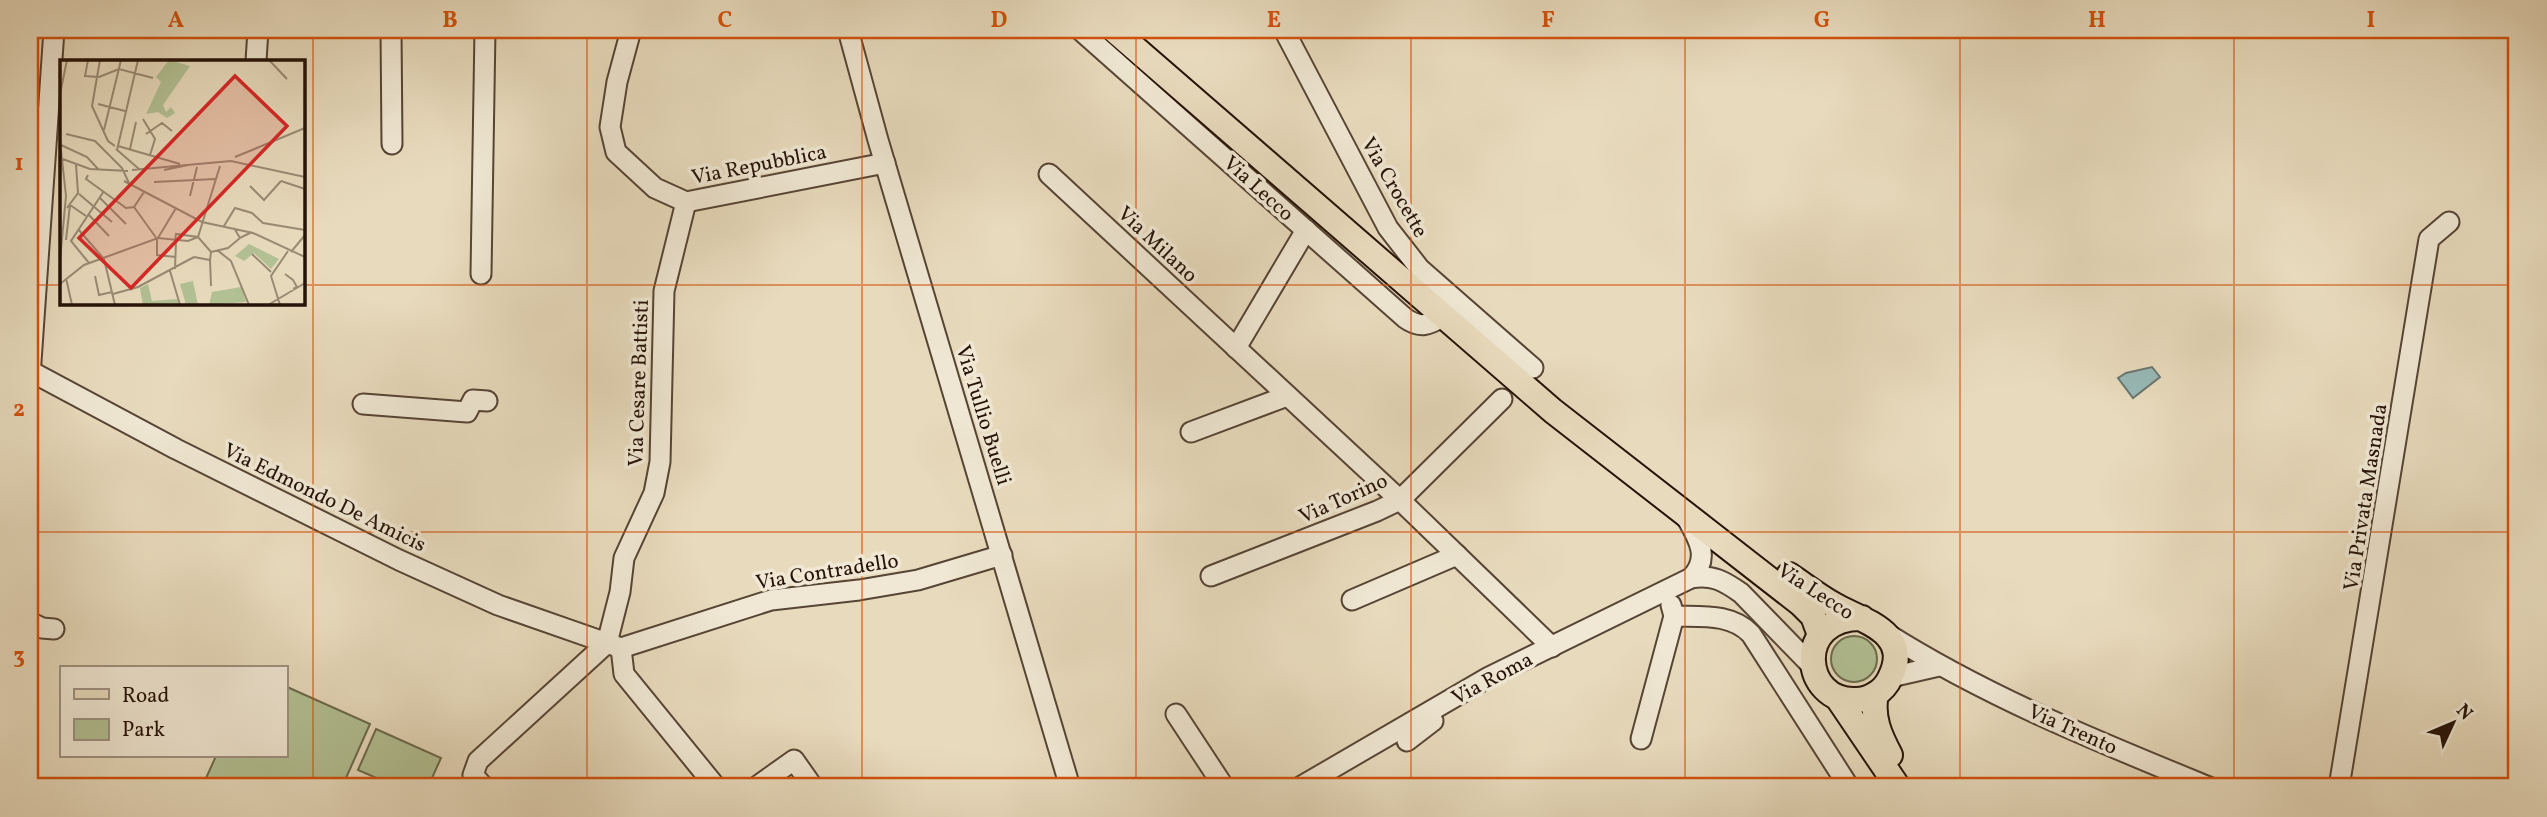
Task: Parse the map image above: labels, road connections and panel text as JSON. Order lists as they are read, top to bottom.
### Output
{
  "streets": {
    "main road": ["Via Lecco", "Via Trento"],
    "street": [
      "Via Repubblica",
      "Via Crocette",
      "Via Milano",
      "Via Cesare Battisti",
      "Via Tullio Buelli",
      "Via Edmondo De Amicis",
      "Via Privata Masnada",
      "Via Torino",
      "Via Contradello",
      "Via Roma"
    ]
  },
  "crossings": [
    ["Via Repubblica", "Via Cesare Battisti"],
    ["Via Repubblica", "Via Tullio Buelli"],
    ["Via Lecco", "Via Trento"],
    ["Via Milano", "Via Torino"],
    ["Via Milano", "Via Roma"],
    ["Via Cesare Battisti", "Via Edmondo De Amicis"],
    ["Via Cesare Battisti", "Via Contradello"],
    ["Via Tullio Buelli", "Via Contradello"],
    ["Via Edmondo De Amicis", "Via Contradello"]
  ],
  "legend": ["Road", "Park"],
  "north": "top right",
  "grid": {
    "columns": [
      "A",
      "B",
      "C",
      "D",
      "E",
      "F",
      "G",
      "H",
      "I"
    ],
    "rows": ["1", "2", "3"]
  }
}
